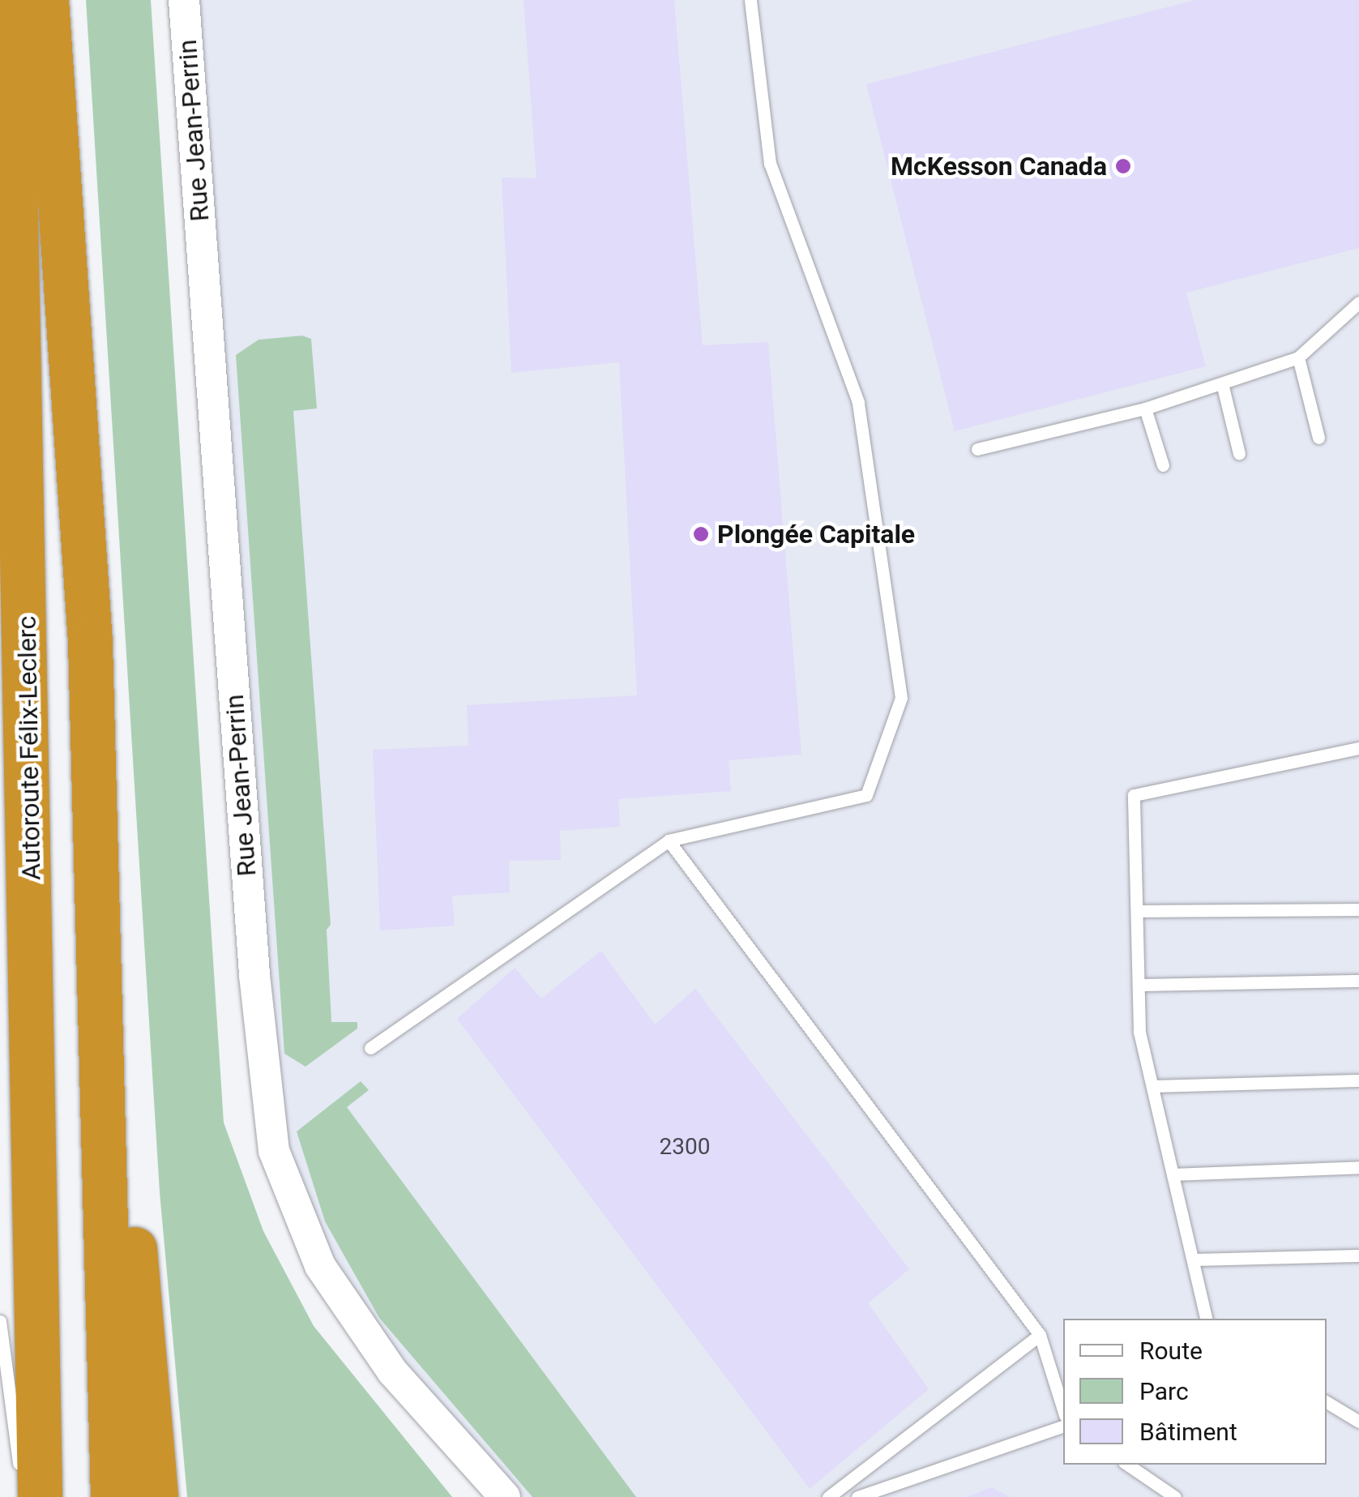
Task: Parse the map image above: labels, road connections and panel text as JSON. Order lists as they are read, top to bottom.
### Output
{
  "streets": {
    "highway": ["Autoroute Félix-Leclerc"],
    "street": ["Rue Jean-Perrin"]
  },
  "places": ["McKesson Canada", "Plongée Capitale"],
  "house_numbers": ["2300"],
  "legend": ["Route", "Parc", "Bâtiment"]
}
